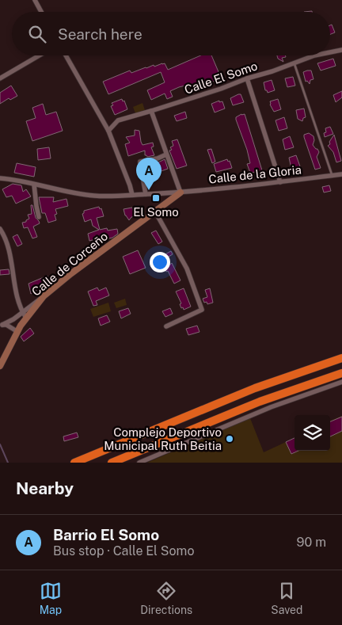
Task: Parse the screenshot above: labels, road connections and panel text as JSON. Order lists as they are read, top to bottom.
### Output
{
  "streets": {
    "main road": ["Calle de Corceño"],
    "street": ["Calle El Somo", "Calle de la Gloria"]
  },
  "crossings": [
    ["Calle de la Gloria", "Calle de Corceño"]
  ],
  "places": {
    "transit": ["El Somo"],
    "other": ["Complejo Deportivo Municipal Ruth Beitia"]
  },
  "page": {
    "search": "Search here",
    "pins": "A",
    "heading": "Nearby",
    "list": [
      {
        "mark": "A",
        "name": "Barrio El Somo",
        "note": "Bus stop · Calle El Somo",
        "value": "90 m"
      }
    ],
    "nav": ["Map", "Directions", "Saved"]
  }
}
